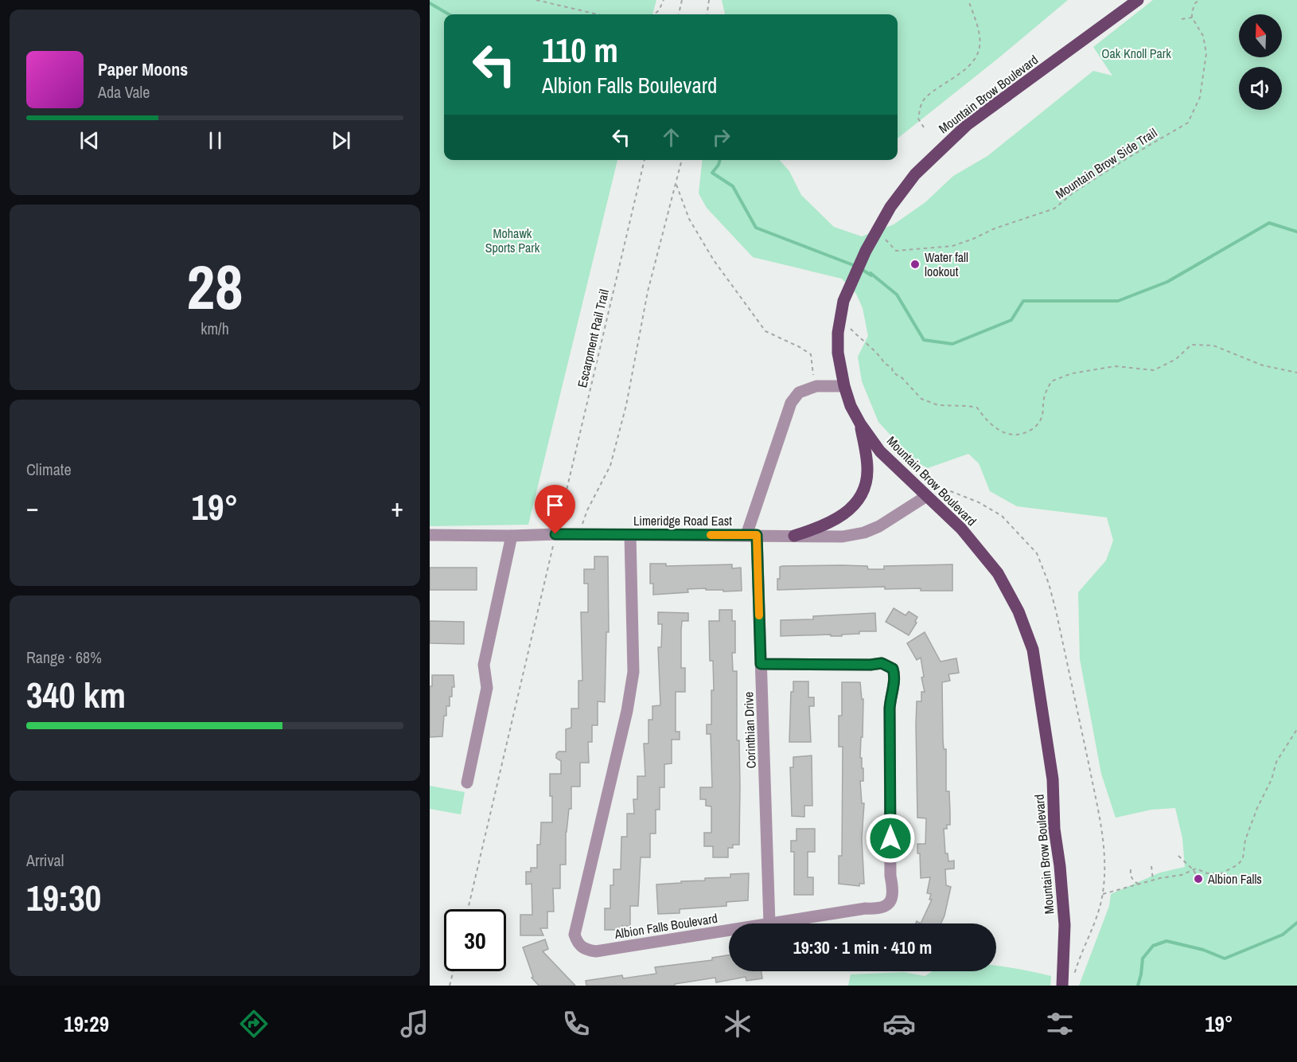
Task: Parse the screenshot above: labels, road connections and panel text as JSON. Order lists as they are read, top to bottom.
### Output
{
  "streets": {
    "main road": ["Mountain Brow Boulevard"],
    "street": ["Limeridge Road East", "Corinthian Drive", "Albion Falls Boulevard"],
    "path": ["Mountain Brow Side Trail", "Escarpment Rail Trail"]
  },
  "crossings": [
    ["Mountain Brow Boulevard", "Mountain Brow Side Trail"],
    ["Mountain Brow Boulevard", "Limeridge Road East"],
    ["Limeridge Road East", "Corinthian Drive"],
    ["Limeridge Road East", "Albion Falls Boulevard"],
    ["Corinthian Drive", "Albion Falls Boulevard"]
  ],
  "parks": ["Oak Knoll Park", "Mohawk Sports Park"],
  "places": ["Water fall lookout", "Albion Falls"],
  "north": "top",
  "page": {
    "turn": ["110 m", "Albion Falls Boulevard"],
    "song": ["Paper Moons", "Ada Vale"],
    "tile": [
      ["28", "km/h"],
      "Climate",
      ["Range · 68%", "340 km"],
      ["Arrival", "19:30"]
    ],
    "heat": ["−", "19°", "+"],
    "limit": "30",
    "trip": "19:30 · 1 min · 410 m",
    "tabs": ["19:29", "19°"]
  }
}
